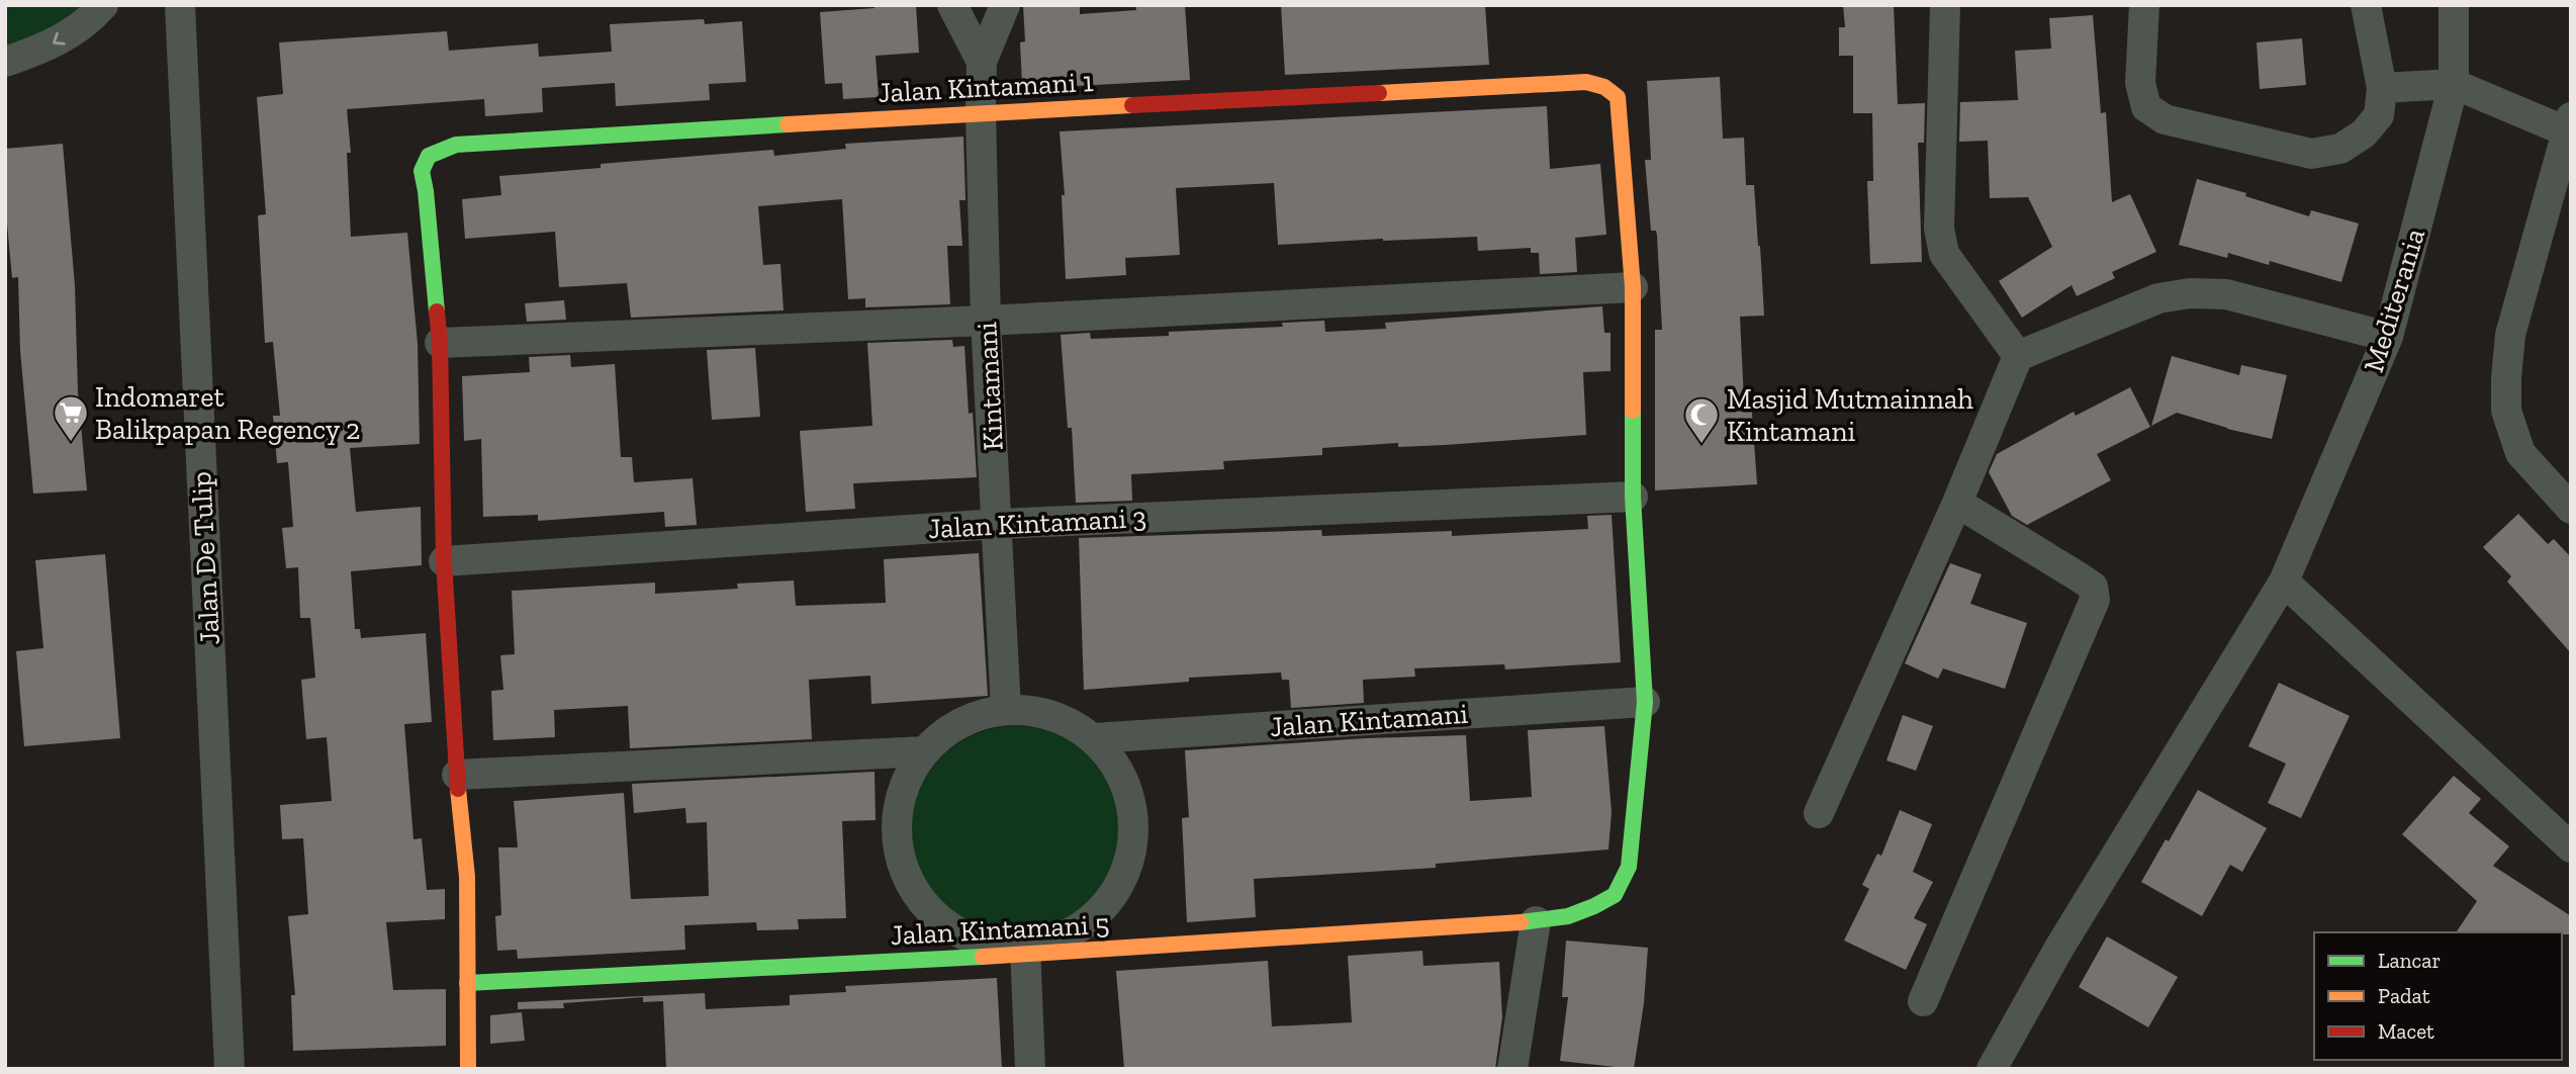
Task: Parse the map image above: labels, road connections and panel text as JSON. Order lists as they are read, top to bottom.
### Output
{
  "streets": {
    "street": [
      "Jalan Kintamani 1",
      "Mediterania",
      "Kintamani",
      "Jalan Kintamani 3",
      "Jalan De Tulip",
      "Jalan Kintamani",
      "Jalan Kintamani 5"
    ]
  },
  "crossings": [
    ["Jalan Kintamani 1", "Kintamani"],
    ["Jalan Kintamani 1", "Jalan Kintamani 3"],
    ["Jalan Kintamani 1", "Jalan Kintamani 5"],
    ["Kintamani", "Jalan Kintamani 3"],
    ["Kintamani", "Jalan Kintamani"],
    ["Kintamani", "Jalan Kintamani 5"],
    ["Jalan Kintamani 3", "Jalan Kintamani 5"],
    ["Jalan Kintamani", "Jalan Kintamani 5"]
  ],
  "places": {
    "supermarket": ["Indomaret Balikpapan Regency 2"],
    "mosque": ["Masjid Mutmainnah Kintamani"]
  },
  "legend": ["Lancar", "Padat", "Macet"]
}
